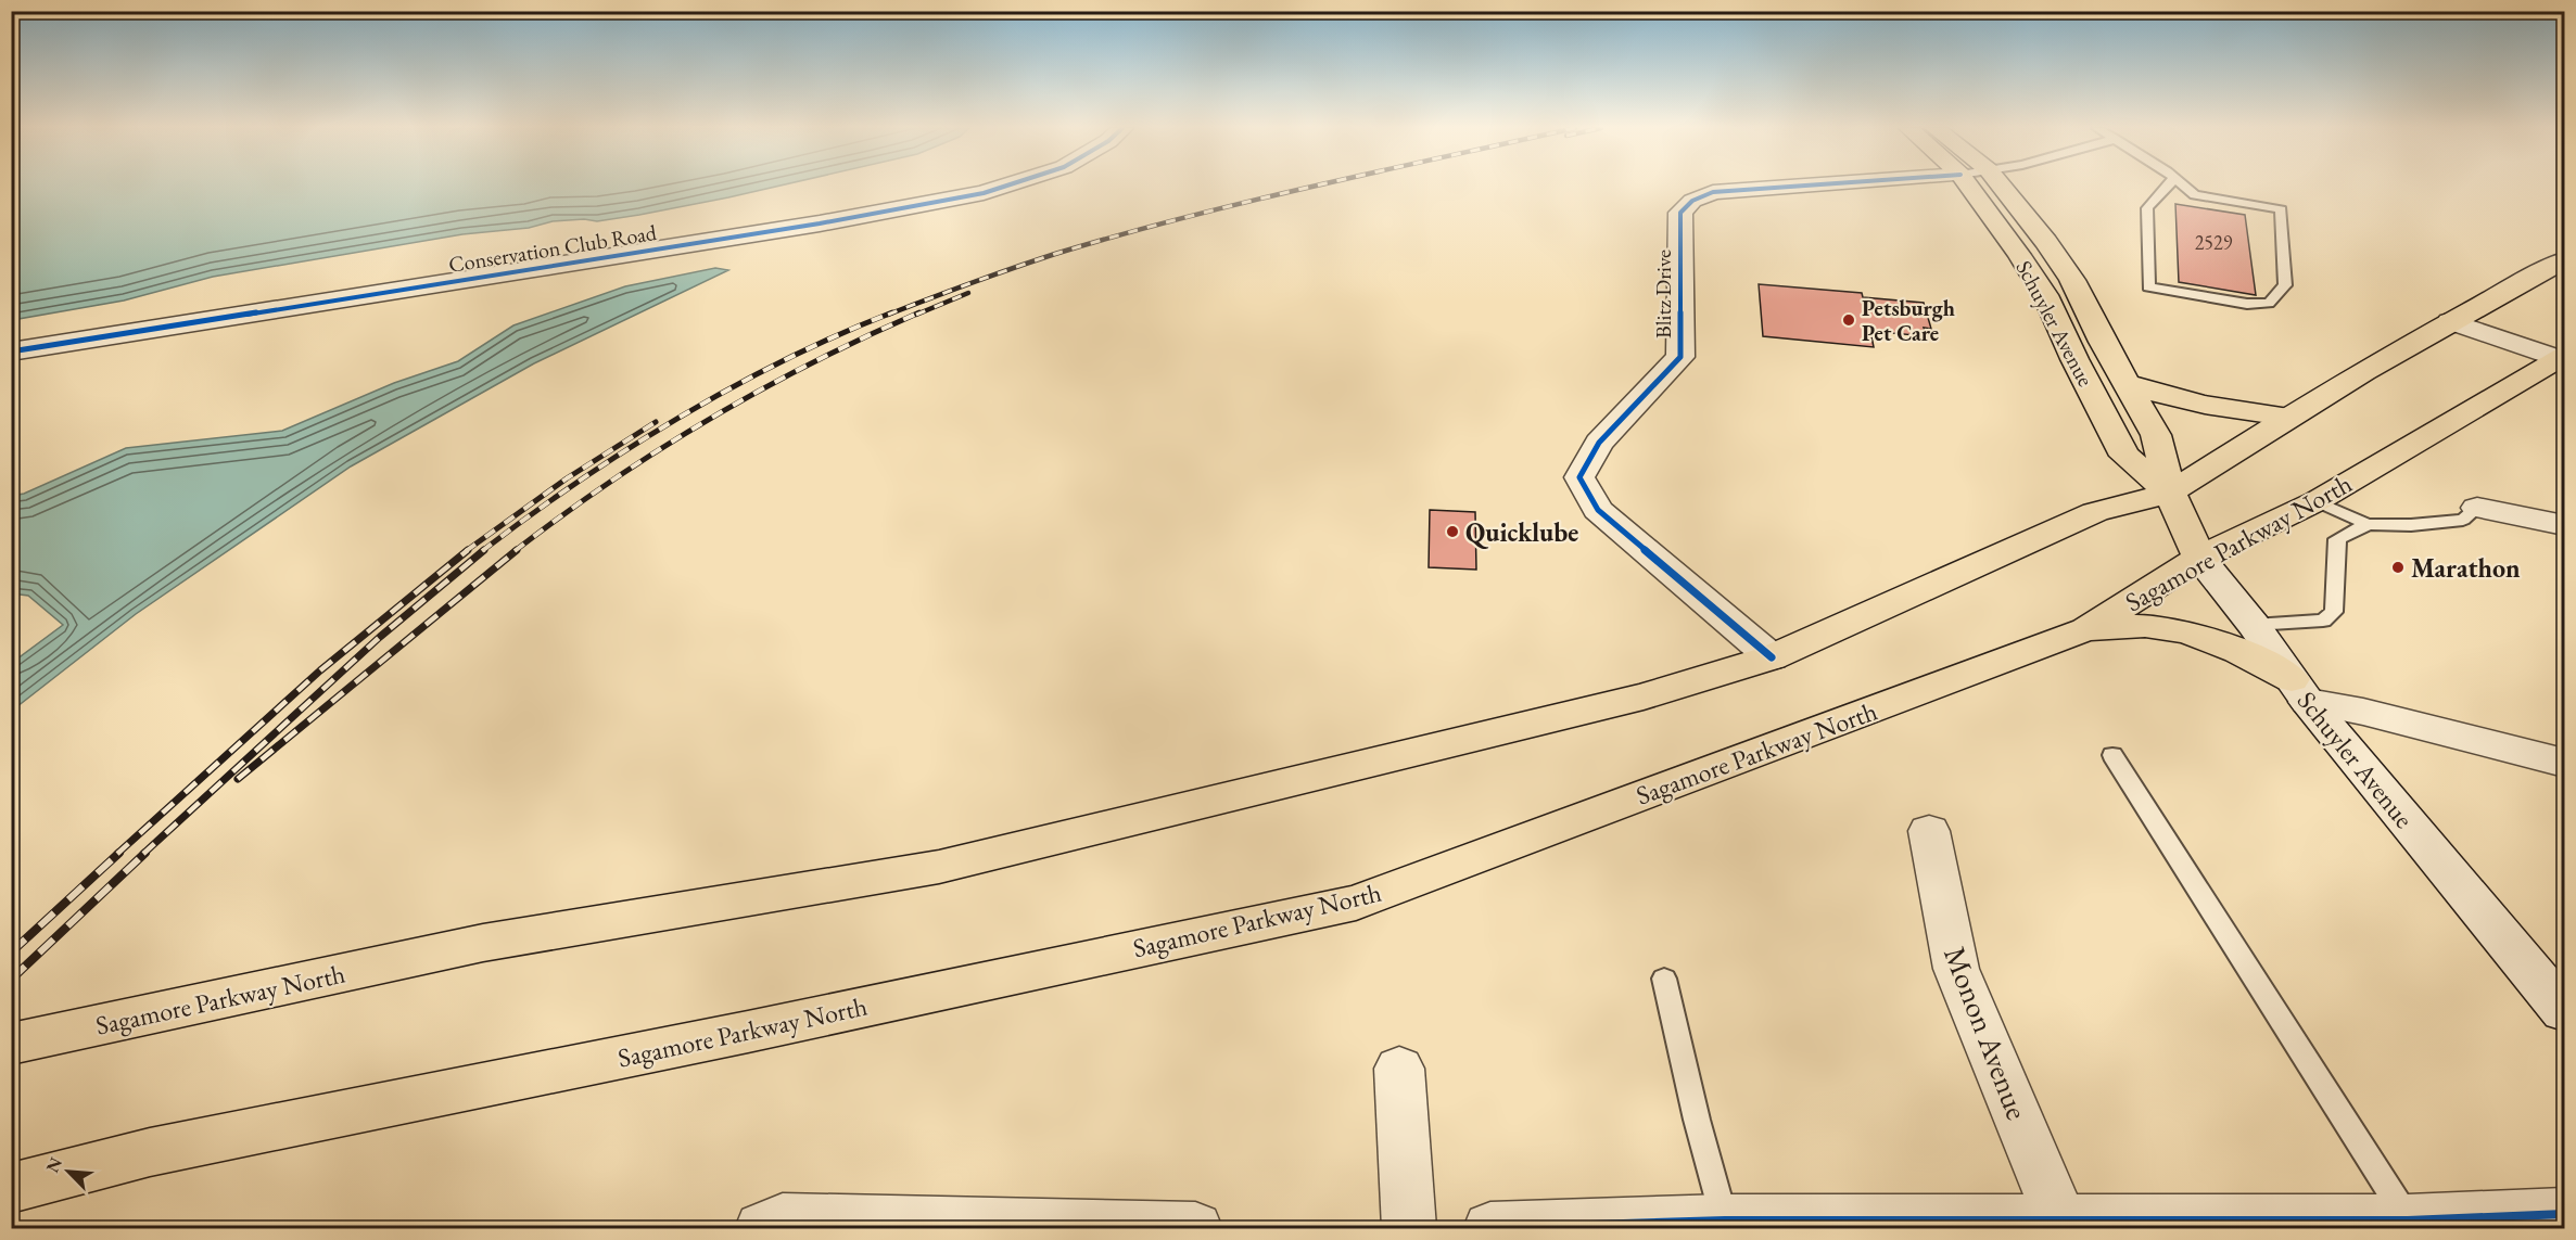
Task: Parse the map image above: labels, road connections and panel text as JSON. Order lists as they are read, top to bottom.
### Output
{
  "streets": {
    "main road": ["Schuyler Avenue", "Sagamore Parkway North"],
    "street": ["Conservation Club Road", "Blitz Drive", "Monon Avenue"]
  },
  "crossings": [
    ["Blitz Drive", "Sagamore Parkway North"],
    ["Schuyler Avenue", "Sagamore Parkway North"]
  ],
  "places": ["Petsburgh Pet Care", "Quicklube", "Marathon"],
  "house_numbers": ["2529"],
  "north": "top left"
}
